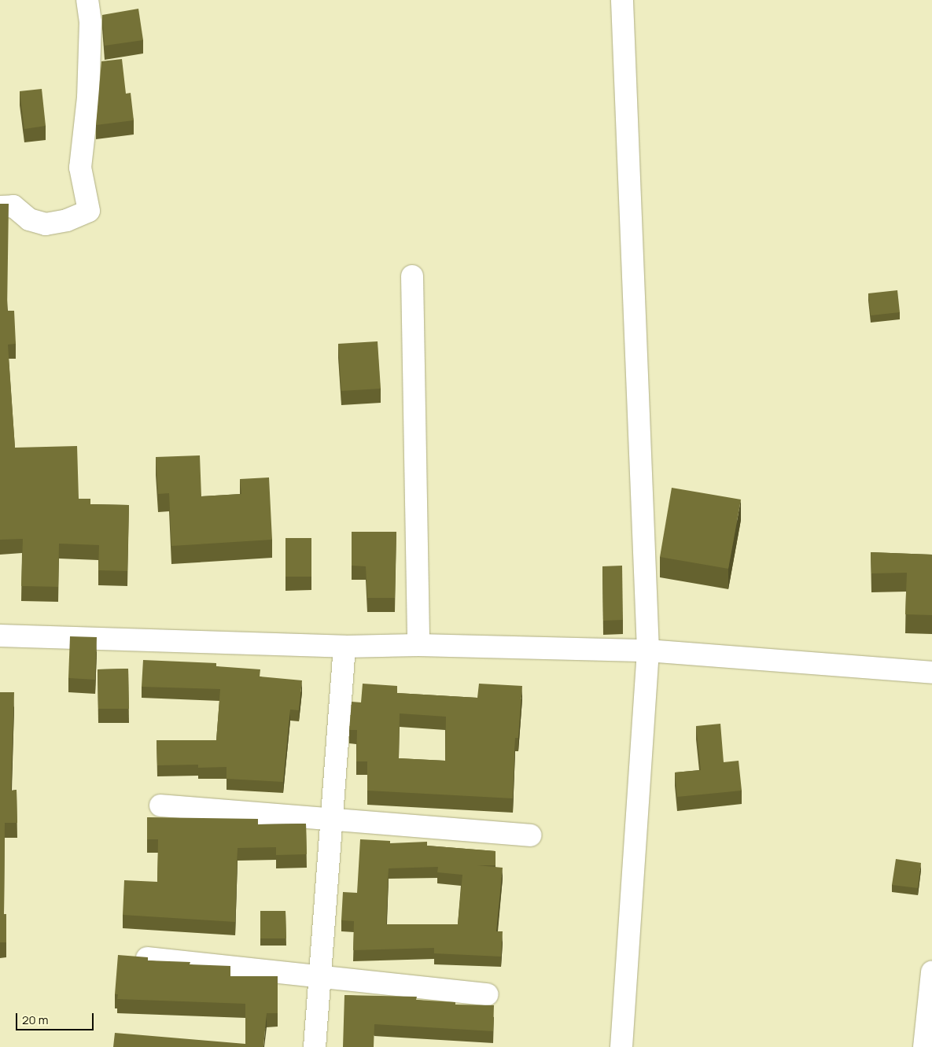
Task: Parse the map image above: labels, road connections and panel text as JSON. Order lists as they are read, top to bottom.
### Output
{
  "scale_bar": "20 m"
}
